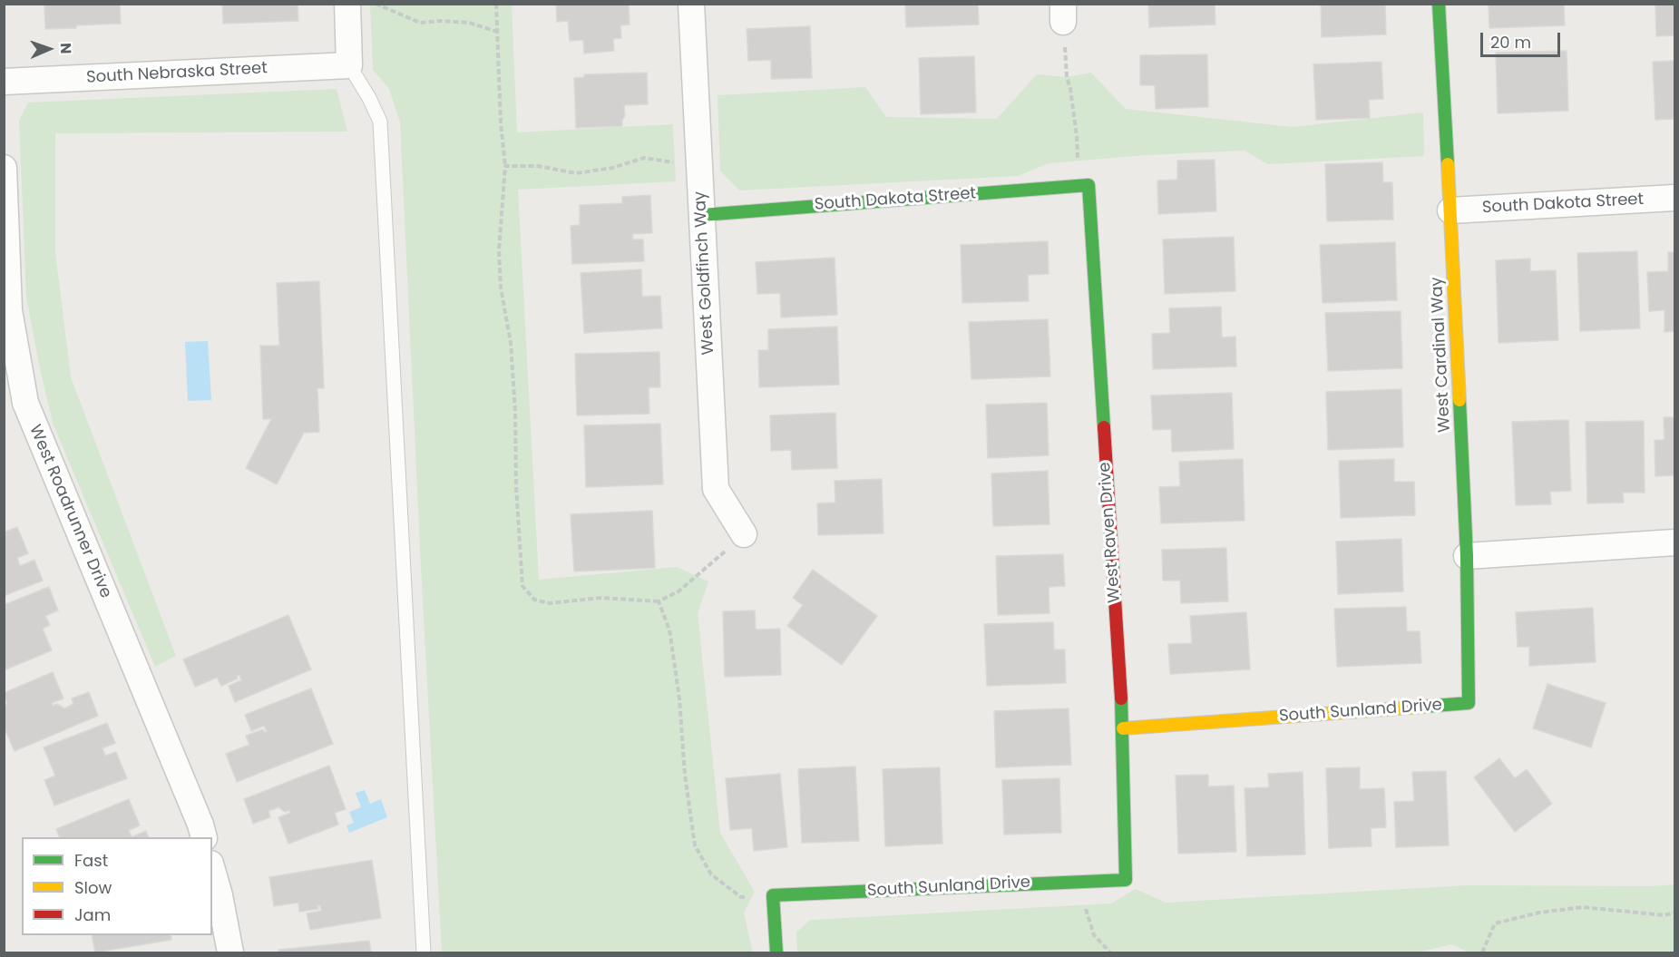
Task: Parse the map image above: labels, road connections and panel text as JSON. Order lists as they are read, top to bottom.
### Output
{
  "streets": {
    "street": [
      "South Nebraska Street",
      "South Dakota Street",
      "West Goldfinch Way",
      "West Cardinal Way",
      "West Roadrunner Drive",
      "West Raven Drive",
      "South Sunland Drive"
    ]
  },
  "crossings": [
    ["South Dakota Street", "West Goldfinch Way"],
    ["South Dakota Street", "West Cardinal Way"],
    ["South Dakota Street", "West Raven Drive"],
    ["West Cardinal Way", "South Sunland Drive"],
    ["West Raven Drive", "South Sunland Drive"]
  ],
  "legend": ["Fast", "Slow", "Jam"],
  "scale_bar": "20 m",
  "north": "right"
}
